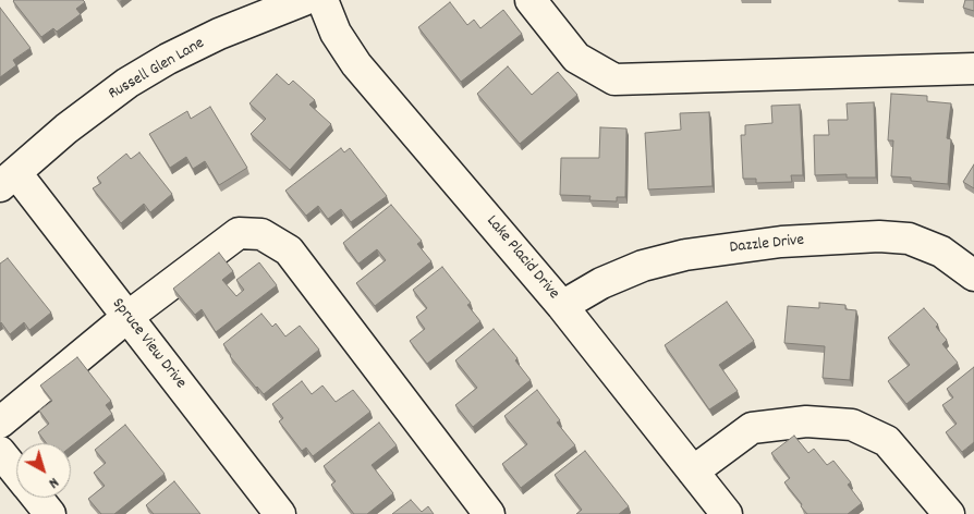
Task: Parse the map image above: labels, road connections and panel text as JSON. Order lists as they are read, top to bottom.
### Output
{
  "streets": {
    "street": [
      "Russell Glen Lane",
      "Dazzle Drive",
      "Lake Placid Drive",
      "Spruce View Drive"
    ]
  },
  "crossings": [
    ["Russell Glen Lane", "Spruce View Drive"],
    ["Dazzle Drive", "Lake Placid Drive"]
  ],
  "north": "bottom right"
}
